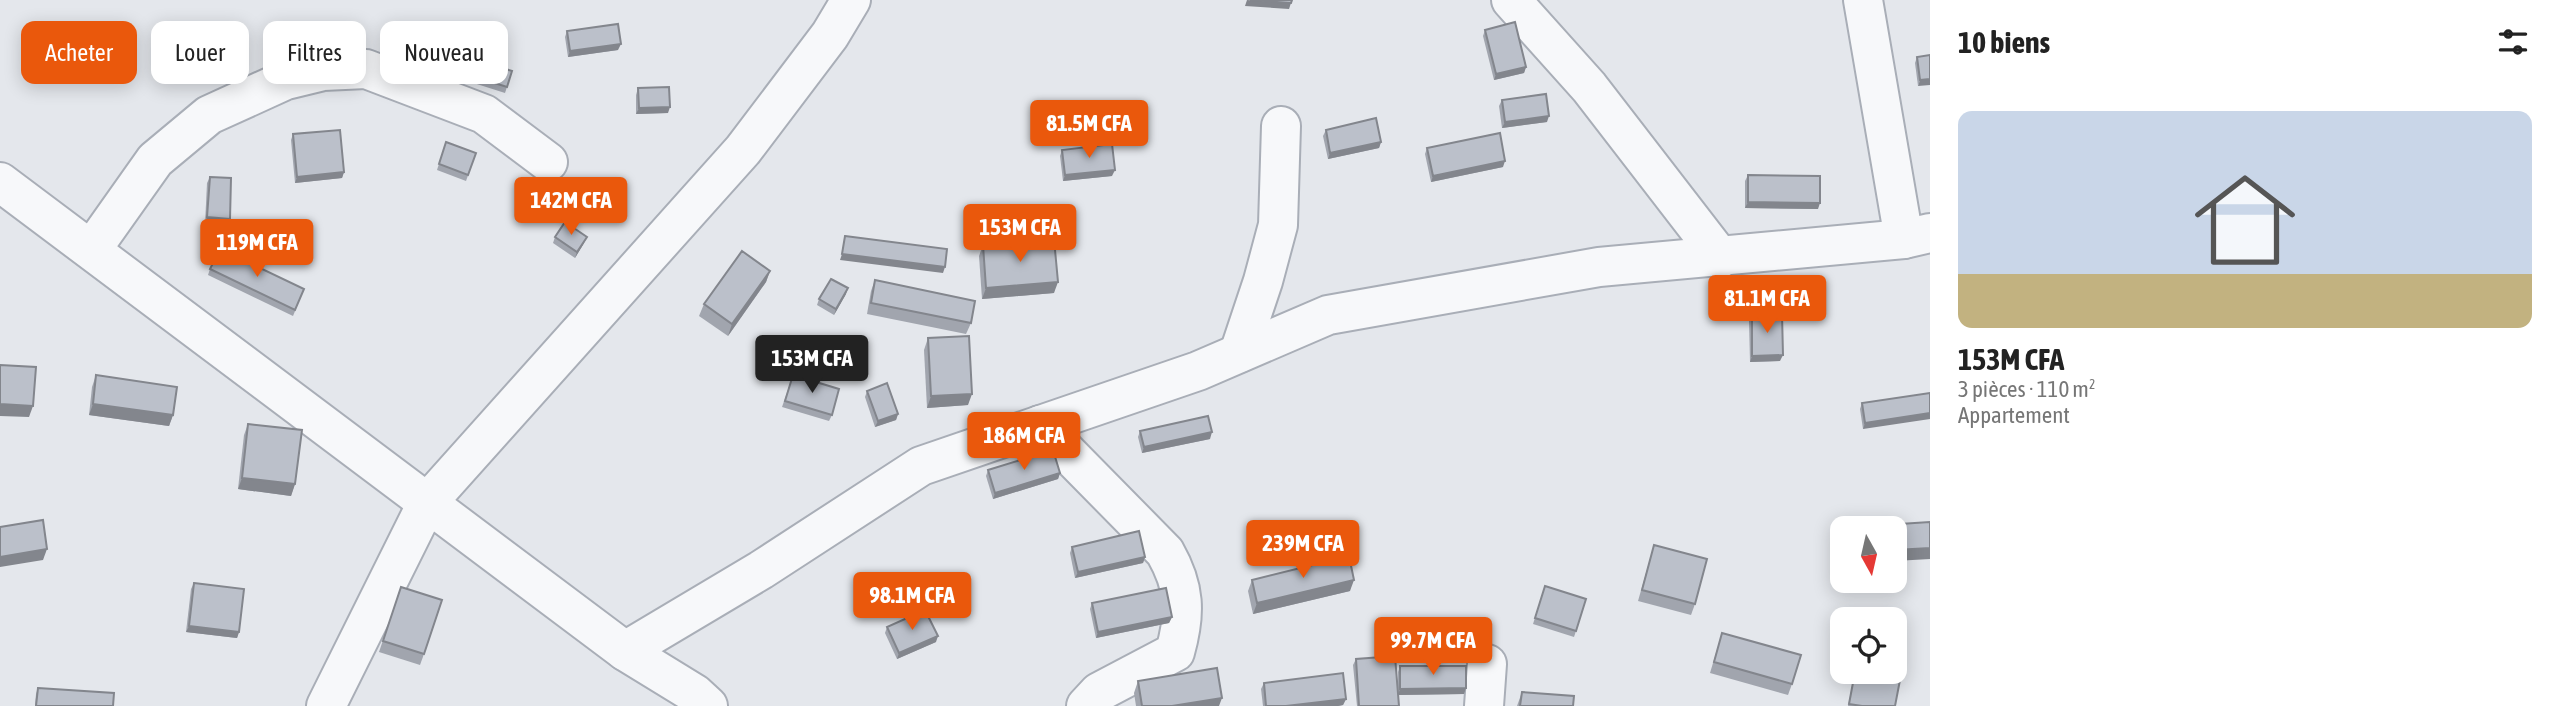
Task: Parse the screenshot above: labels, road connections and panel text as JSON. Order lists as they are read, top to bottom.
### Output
{
  "north": "bottom",
  "page": {
    "heading": "10 biens",
    "chip": [
      "Acheter",
      "Louer",
      "Filtres",
      "Nouveau"
    ],
    "list": [
      {
        "name": "153M CFA",
        "note": "3 pièces · 110 m² · Appartement"
      }
    ],
    "price": [
      "81.5M CFA",
      "142M CFA",
      "153M CFA",
      "119M CFA",
      "81.1M CFA",
      "153M CFA",
      "186M CFA",
      "239M CFA",
      "98.1M CFA",
      "99.7M CFA"
    ]
  }
}
